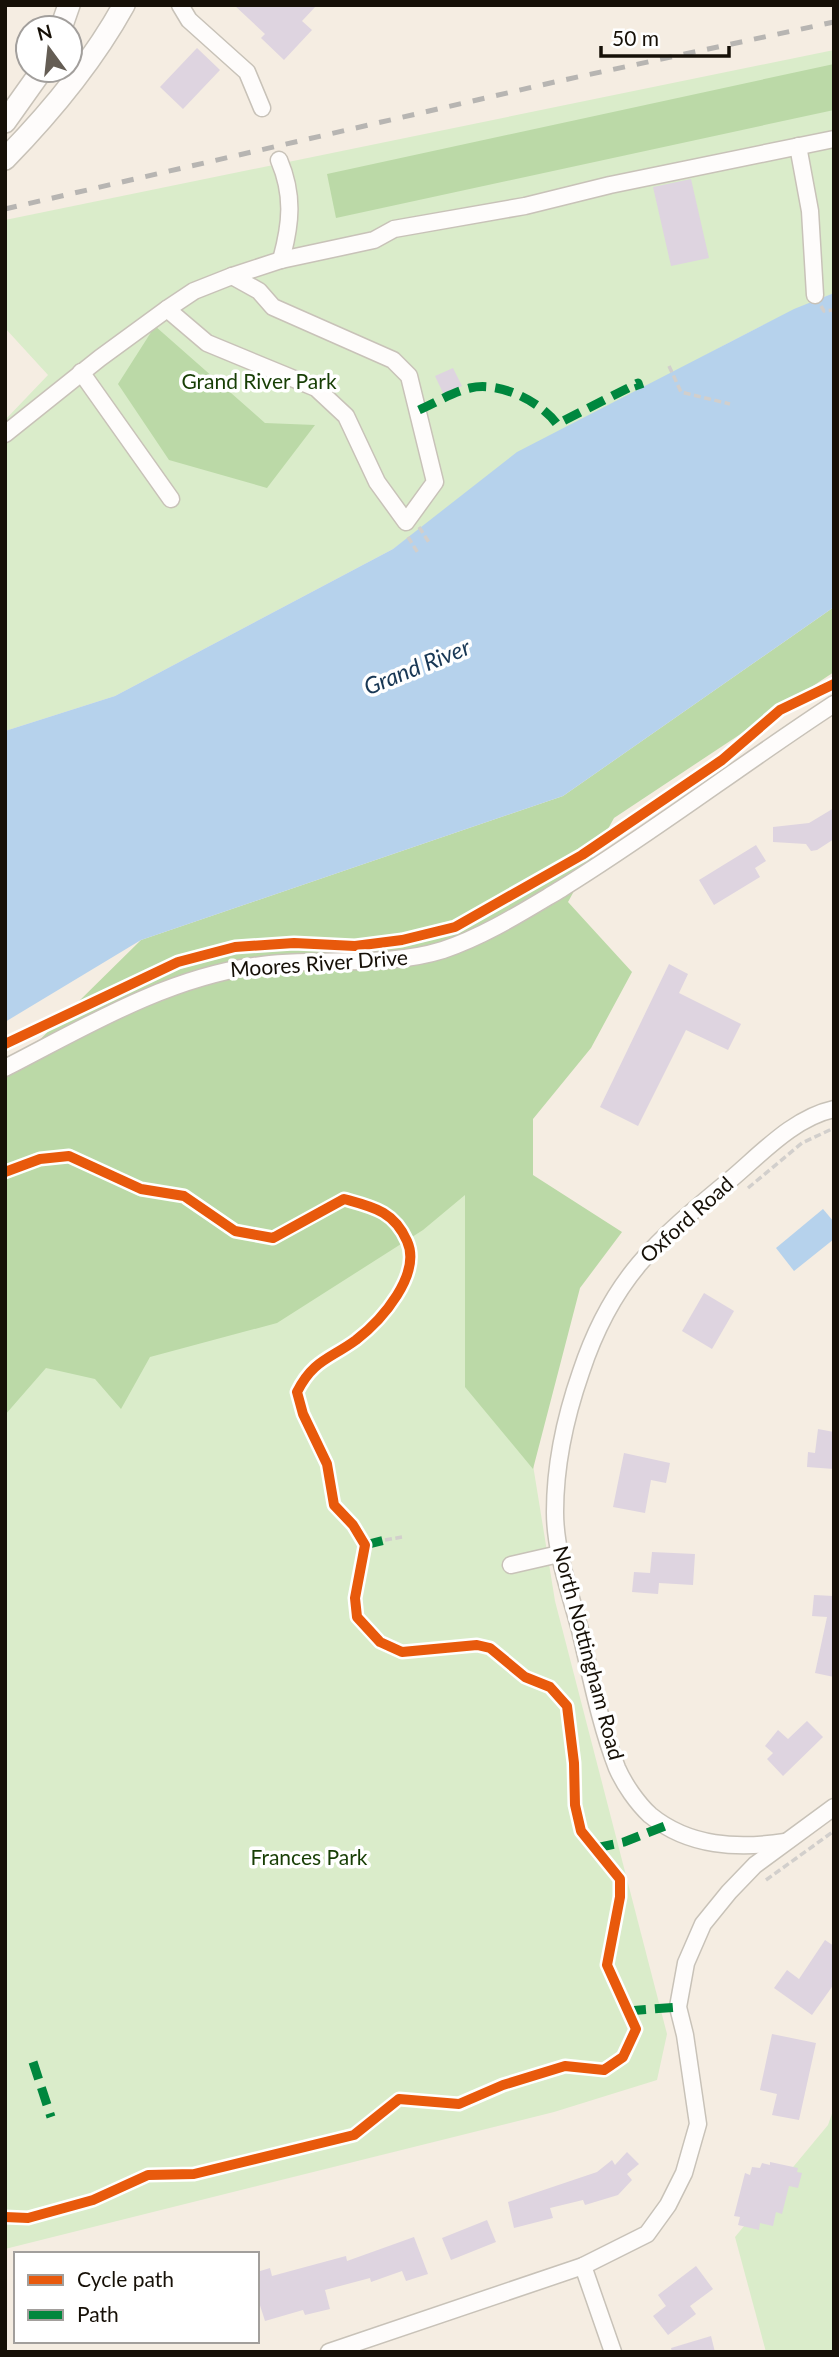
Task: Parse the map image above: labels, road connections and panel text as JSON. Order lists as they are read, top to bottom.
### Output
{
  "streets": {
    "street": ["Moores River Drive", "Oxford Road", "North Nottingham Road"]
  },
  "crossings": [
    ["Oxford Road", "North Nottingham Road"]
  ],
  "water": ["Grand River"],
  "parks": ["Grand River Park", "Frances Park"],
  "legend": ["Cycle path", "Path"],
  "scale_bar": "50 m",
  "north": "top"
}
